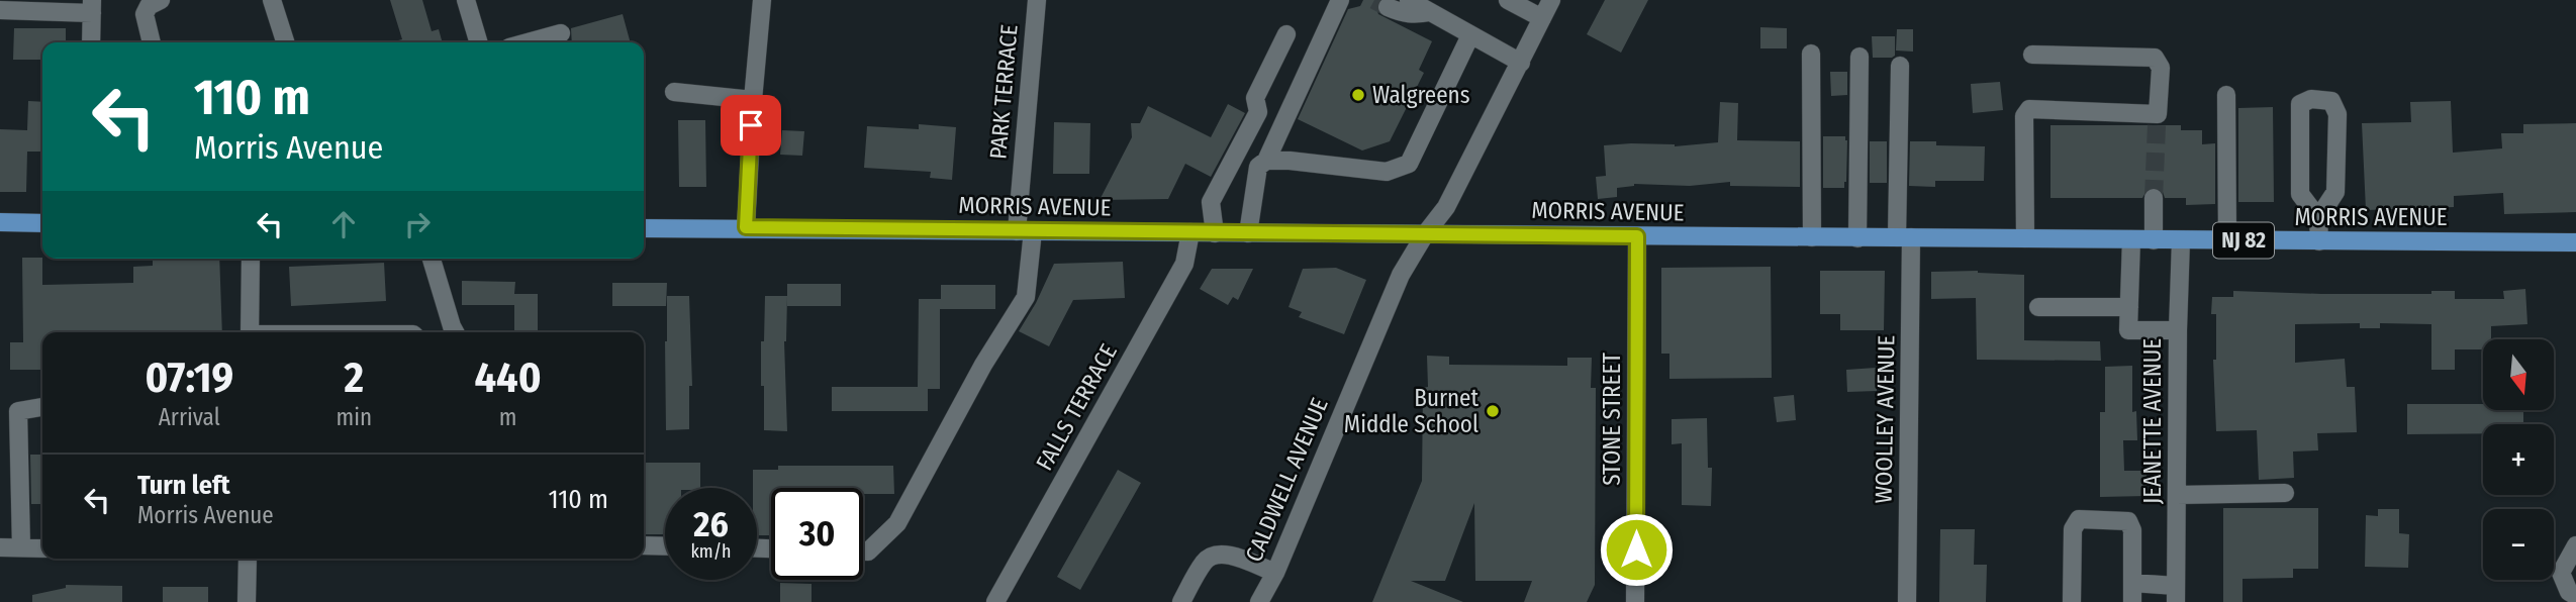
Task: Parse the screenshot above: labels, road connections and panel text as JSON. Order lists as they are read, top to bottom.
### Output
{
  "streets": {
    "main road": ["MORRIS AVENUE", "NJ 82"],
    "street": [
      "PARK TERRACE",
      "FALLS TERRACE",
      "STONE STREET",
      "WOOLLEY AVENUE",
      "JEANETTE AVENUE",
      "CALDWELL AVENUE"
    ]
  },
  "crossings": [
    ["PARK TERRACE", "MORRIS AVENUE"],
    ["MORRIS AVENUE", "FALLS TERRACE"],
    ["MORRIS AVENUE", "STONE STREET"],
    ["MORRIS AVENUE", "WOOLLEY AVENUE"],
    ["MORRIS AVENUE", "JEANETTE AVENUE"],
    ["MORRIS AVENUE", "CALDWELL AVENUE"]
  ],
  "places": ["Walgreens", "Burnet Middle School"],
  "north": "bottom",
  "page": {
    "turn": ["110 m", "Morris Avenue"],
    "eta": [
      "07:19",
      "Arrival",
      "2",
      "min",
      "440",
      "m"
    ],
    "map_buttons": ["+", "−"],
    "list": [
      {
        "name": "Turn left",
        "note": "Morris Avenue",
        "value": "110 m"
      }
    ],
    "speed": "26 km/h",
    "limit": "30"
  }
}
